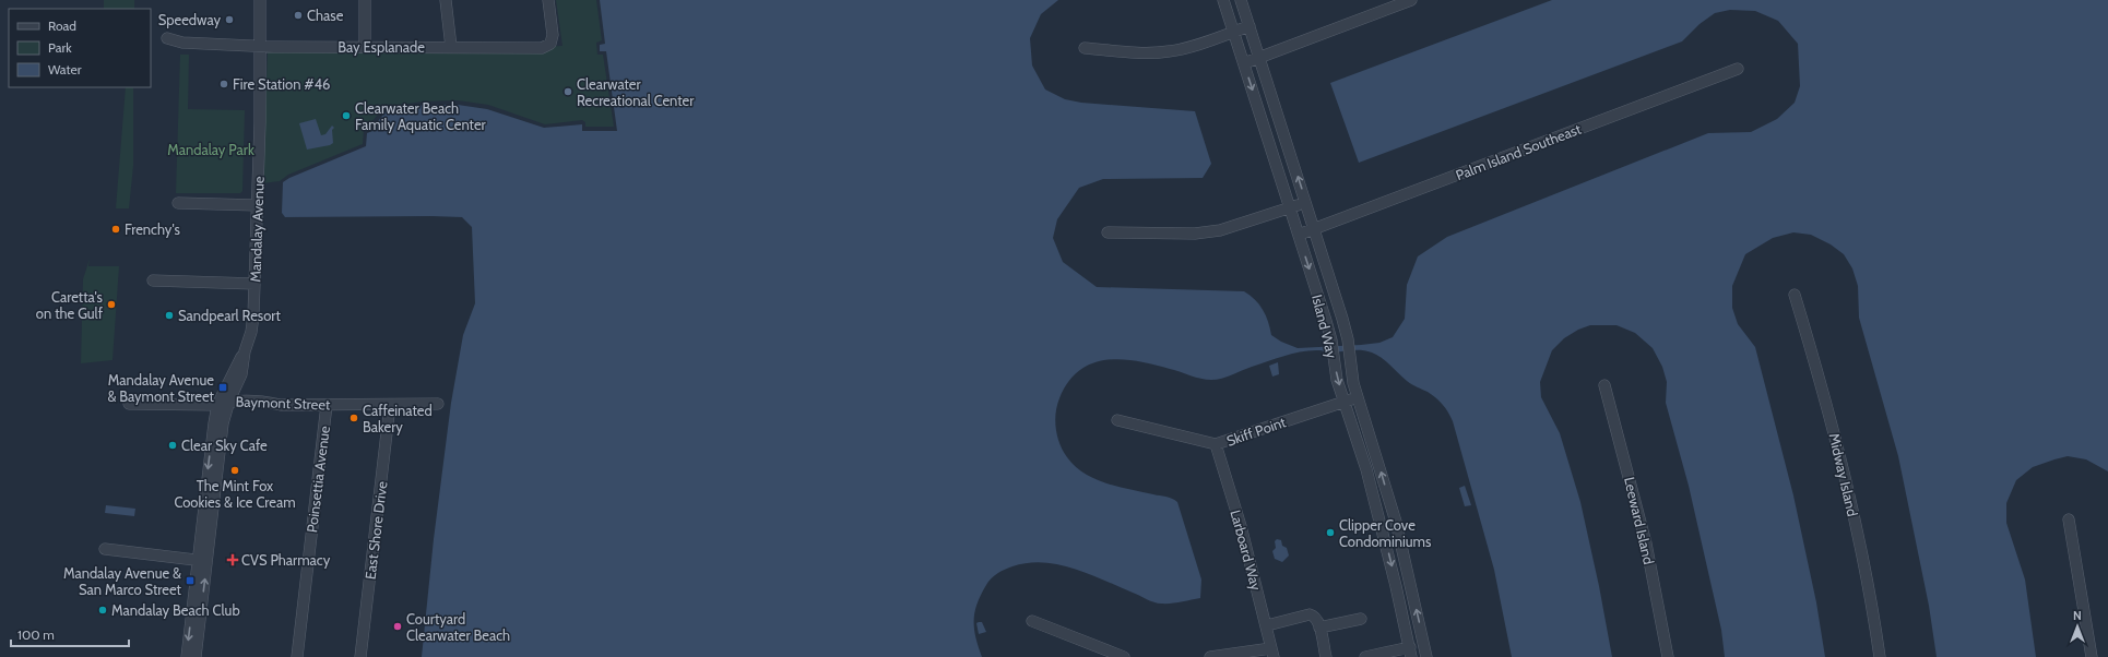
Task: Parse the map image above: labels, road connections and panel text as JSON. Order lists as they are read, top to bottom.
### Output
{
  "streets": {
    "street": [
      "Bay Esplanade",
      "Palm Island Southeast",
      "Mandalay Avenue",
      "Island Way",
      "Baymont Street",
      "Skiff Point",
      "Midway Island",
      "Poinsettia Avenue",
      "Leeward Island",
      "East Shore Drive",
      "Larboard Way"
    ]
  },
  "crossings": [
    ["Bay Esplanade", "Mandalay Avenue"],
    ["Palm Island Southeast", "Island Way"],
    ["Mandalay Avenue", "Baymont Street"],
    ["Island Way", "Skiff Point"],
    ["Baymont Street", "Poinsettia Avenue"],
    ["Baymont Street", "East Shore Drive"],
    ["Skiff Point", "Larboard Way"]
  ],
  "parks": ["Mandalay Park"],
  "places": {
    "other": [
      "Chase",
      "Speedway",
      "Fire Station #46",
      "Clearwater Recreational Center",
      "Clearwater Beach Family Aquatic Center",
      "Frenchy's",
      "Caretta's on the Gulf",
      "Sandpearl Resort",
      "Caffeinated Bakery",
      "Clear Sky Cafe",
      "The Mint Fox Cookies & Ice Cream",
      "Clipper Cove Condominiums",
      "Mandalay Beach Club",
      "Courtyard Clearwater Beach"
    ],
    "transit": ["Mandalay Avenue & Baymont Street", "Mandalay Avenue & San Marco Street"],
    "health": ["CVS Pharmacy"]
  },
  "legend": ["Road", "Park", "Water"],
  "scale_bar": "100 m",
  "north": "top"
}
